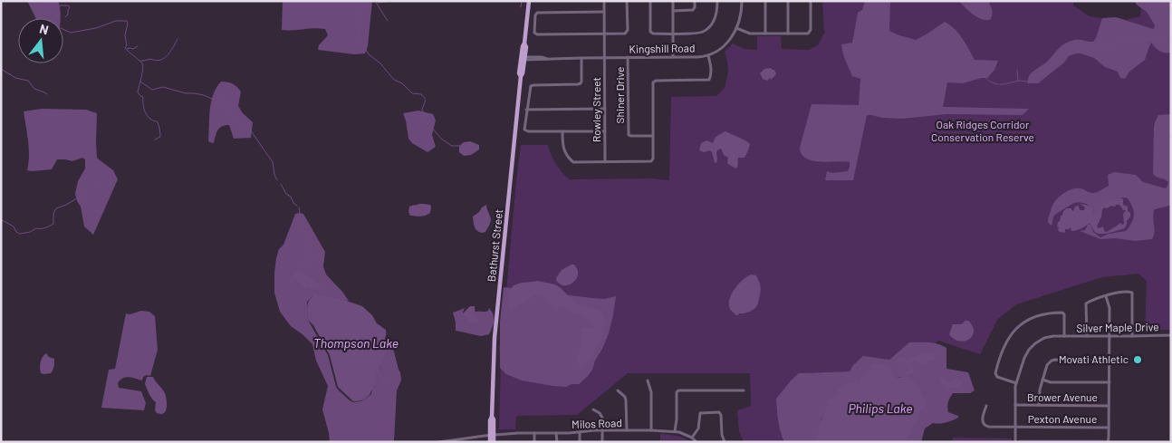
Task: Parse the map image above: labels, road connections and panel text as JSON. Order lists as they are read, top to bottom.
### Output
{
  "streets": {
    "main road": ["Bathurst Street"],
    "street": [
      "Kingshill Road",
      "Shiner Drive",
      "Rowley Street",
      "Silver Maple Drive",
      "Brower Avenue",
      "Pexton Avenue",
      "Milos Road"
    ]
  },
  "crossings": [
    ["Kingshill Road", "Shiner Drive"],
    ["Kingshill Road", "Rowley Street"],
    ["Kingshill Road", "Bathurst Street"],
    ["Bathurst Street", "Milos Road"]
  ],
  "water": ["Thompson Lake", "Philips Lake"],
  "parks": ["Oak Ridges Corridor Conservation Reserve"],
  "places": ["Movati Athletic"],
  "north": "top"
}
